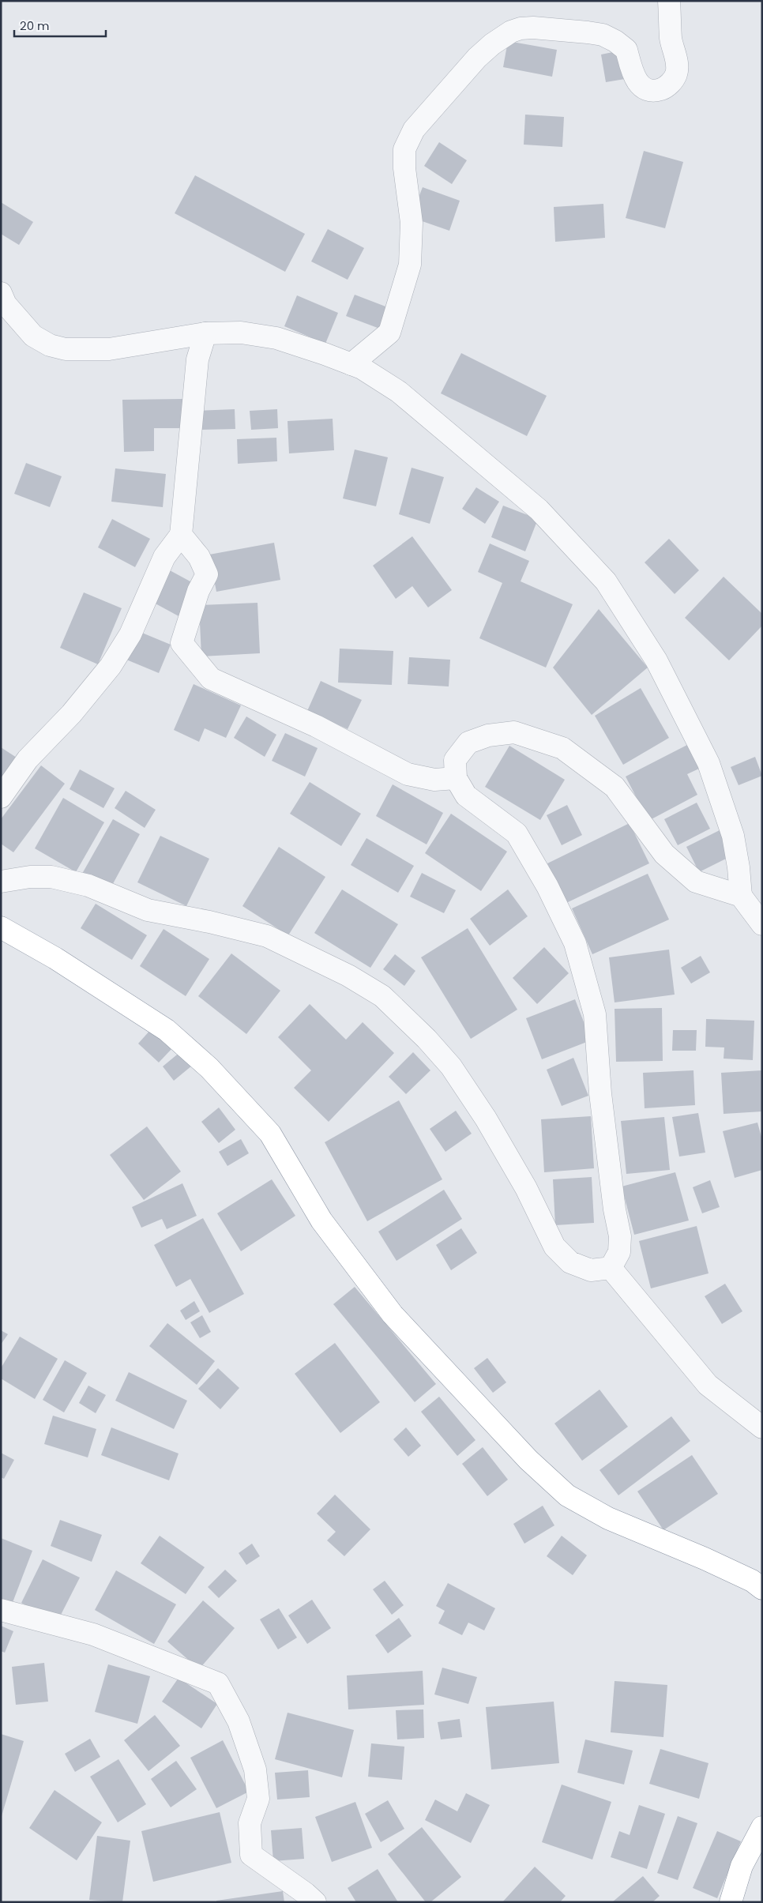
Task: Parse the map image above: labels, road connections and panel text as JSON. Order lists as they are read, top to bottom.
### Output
{
  "scale_bar": "20 m"
}
